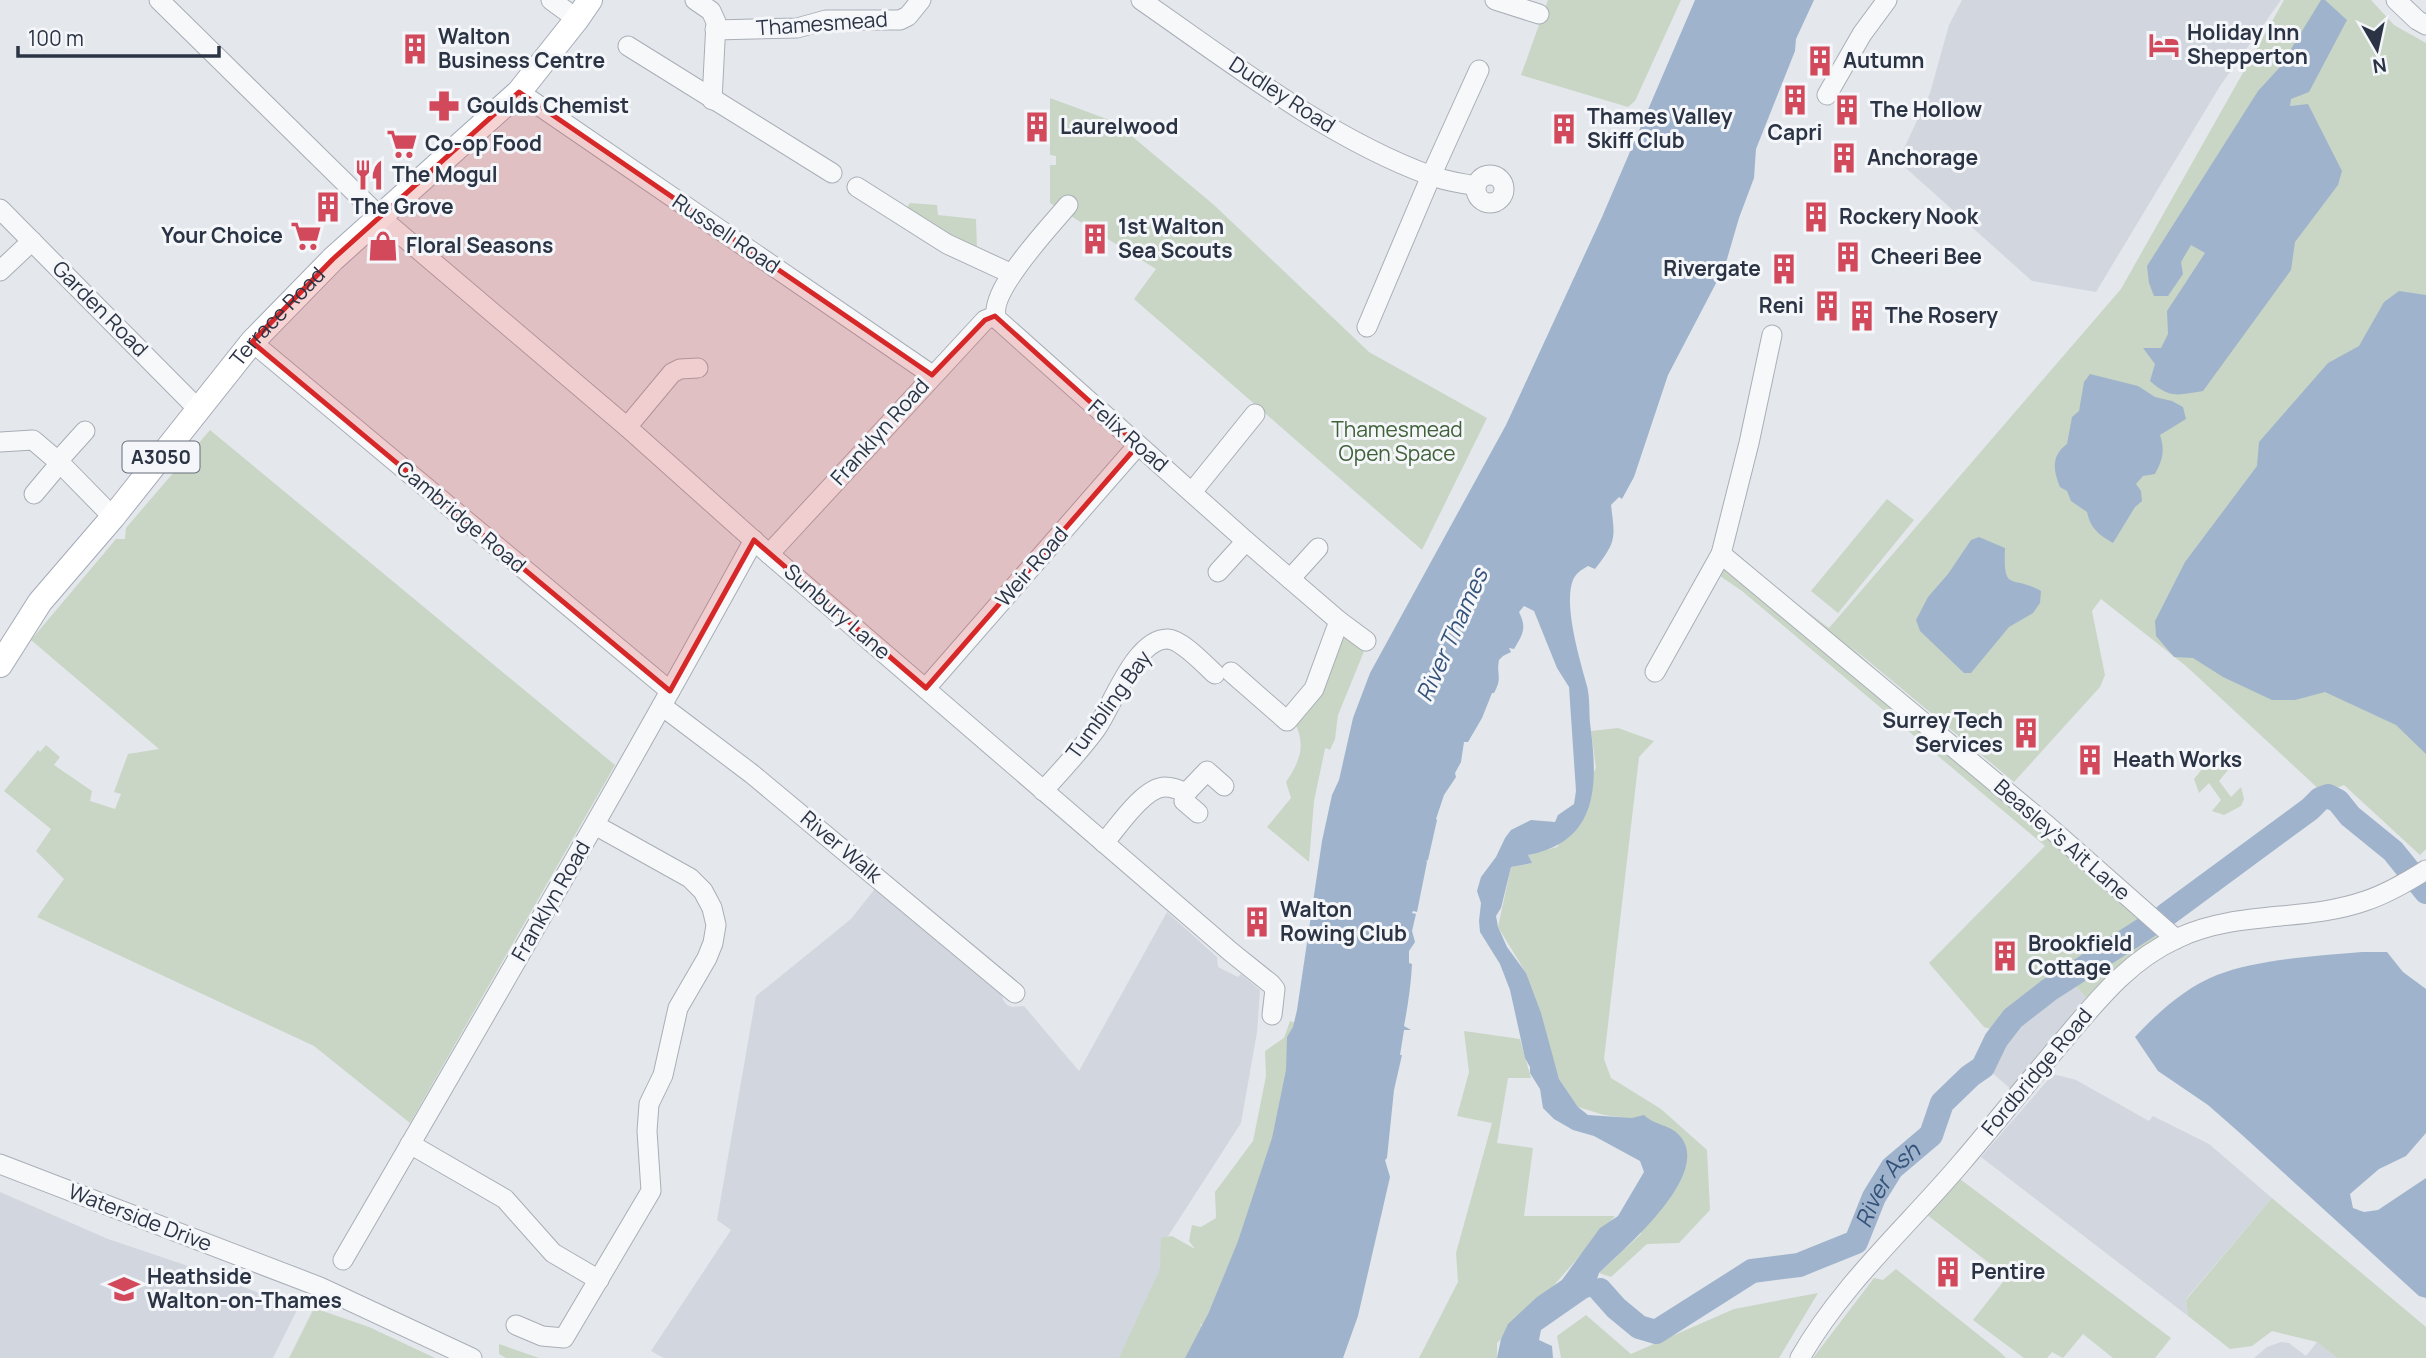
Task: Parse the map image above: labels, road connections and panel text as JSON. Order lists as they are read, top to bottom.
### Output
{
  "streets": {
    "main road": ["Terrace Road", "A3050"],
    "street": [
      "Thamesmead",
      "Dudley Road",
      "Russell Road",
      "Garden Road",
      "Franklyn Road",
      "Felix Road",
      "Cambridge Road",
      "Weir Road",
      "Sunbury Lane",
      "Tumbling Bay",
      "Beasley's Ait Lane",
      "River Walk",
      "Fordbridge Road",
      "Waterside Drive"
    ]
  },
  "crossings": [
    ["Russell Road", "Terrace Road"],
    ["Russell Road", "Franklyn Road"],
    ["Garden Road", "Terrace Road"],
    ["Terrace Road", "Cambridge Road"],
    ["Terrace Road", "Sunbury Lane"],
    ["Franklyn Road", "Felix Road"],
    ["Franklyn Road", "Cambridge Road"],
    ["Franklyn Road", "Sunbury Lane"],
    ["Franklyn Road", "River Walk"],
    ["Felix Road", "Weir Road"],
    ["Felix Road", "Tumbling Bay"],
    ["Cambridge Road", "River Walk"],
    ["Weir Road", "Sunbury Lane"],
    ["Sunbury Lane", "Tumbling Bay"],
    ["Beasley's Ait Lane", "Fordbridge Road"]
  ],
  "water": ["River Thames", "River Ash"],
  "parks": ["Thamesmead Open Space"],
  "places": {
    "hotel": ["Holiday Inn Shepperton"],
    "building": [
      "Walton Business Centre",
      "Autumn",
      "Capri",
      "The Hollow",
      "Laurelwood",
      "Thames Valley Skiff Club",
      "Anchorage",
      "The Grove",
      "Rockery Nook",
      "1st Walton Sea Scouts",
      "Cheeri Bee",
      "Rivergate",
      "Reni",
      "The Rosery",
      "Surrey Tech Services",
      "Heath Works",
      "Walton Rowing Club",
      "Brookfield Cottage",
      "Pentire"
    ],
    "pharmacy": ["Goulds Chemist"],
    "supermarket": ["Co-op Food", "Your Choice"],
    "restaurant": ["The Mogul"],
    "shop": ["Floral Seasons"],
    "school or university": ["Heathside Walton-on-Thames"]
  },
  "scale_bar": "100 m",
  "north": "bottom"
}
